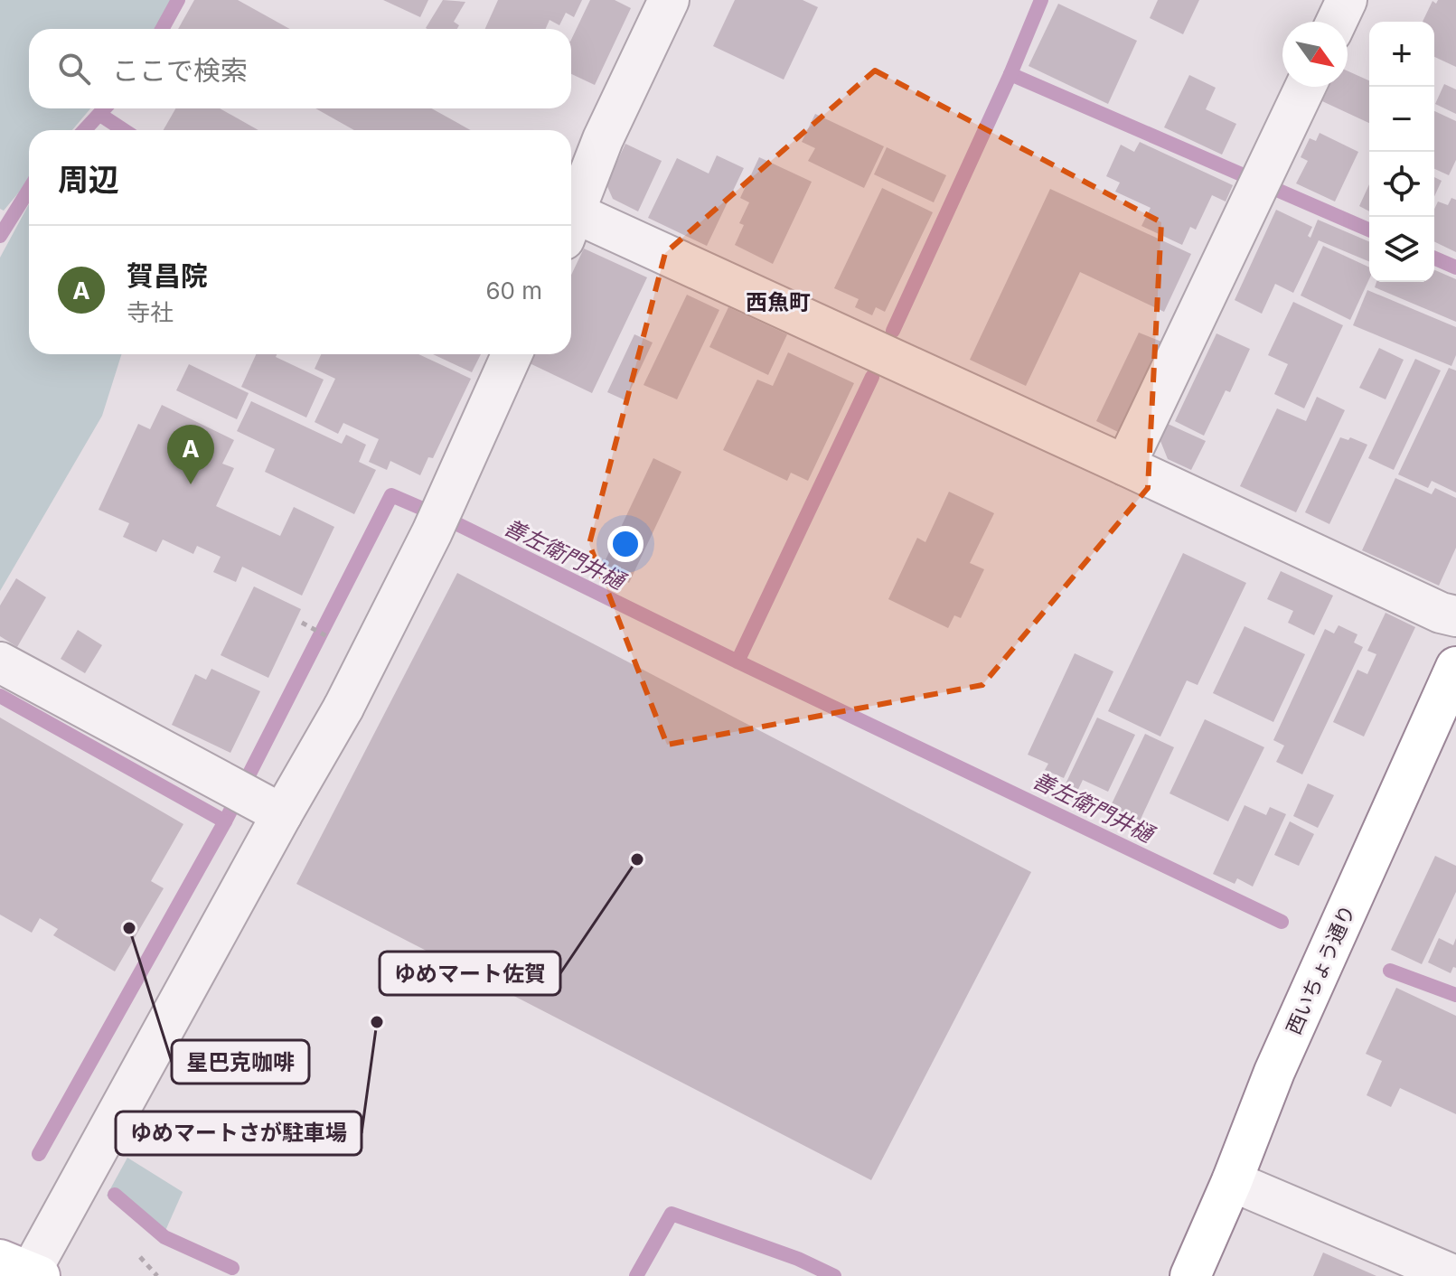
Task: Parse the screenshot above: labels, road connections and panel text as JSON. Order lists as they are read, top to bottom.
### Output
{
  "streets": {
    "highway": ["西いちょう通り"]
  },
  "districts": ["西魚町"],
  "water": ["善左衛門井樋"],
  "places": ["ゆめマート佐賀", "星巴克咖啡", "ゆめマートさが駐車場"],
  "north": "bottom right",
  "page": {
    "map_buttons": ["+", "−"],
    "search": "ここで検索",
    "heading": "周辺",
    "list": [
      {
        "mark": "A",
        "name": "賀昌院",
        "note": "寺社",
        "value": "60 m"
      }
    ],
    "pins": "A"
  }
}
